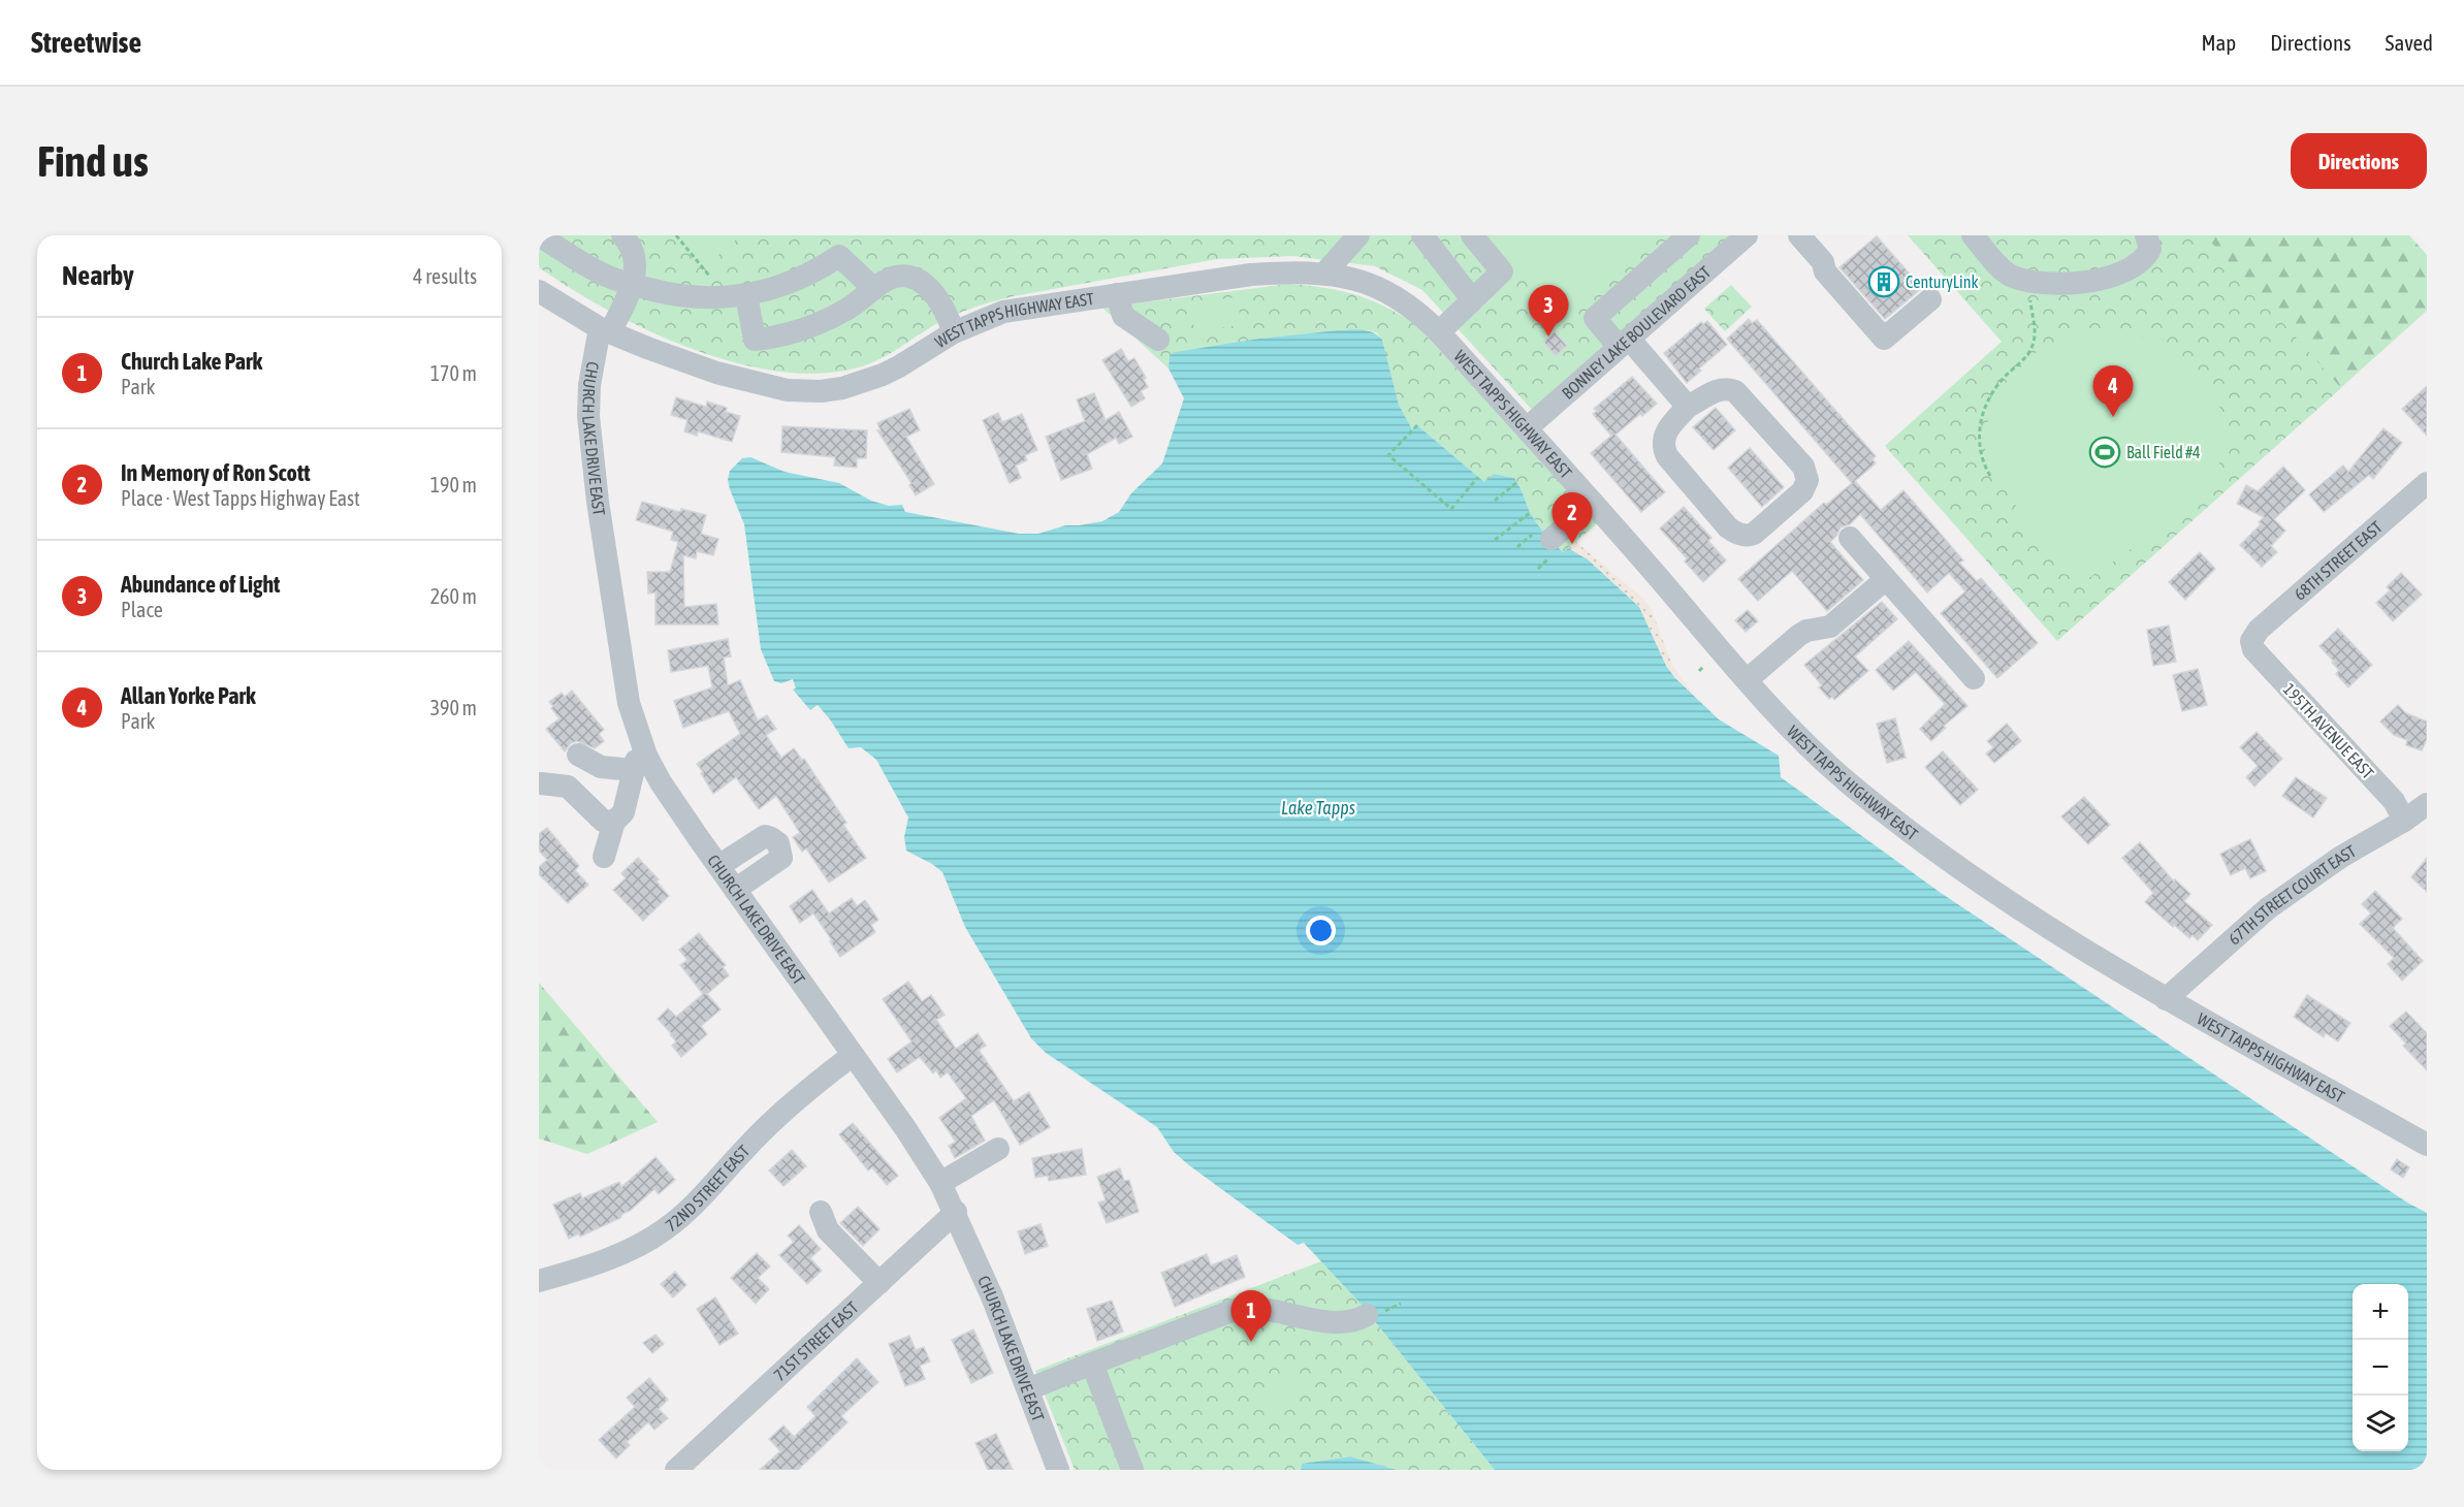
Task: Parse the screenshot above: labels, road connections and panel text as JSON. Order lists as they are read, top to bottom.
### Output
{
  "streets": {
    "street": [
      "WEST TAPPS HIGHWAY EAST",
      "BONNEY LAKE BOULEVARD EAST",
      "CHURCH LAKE DRIVE EAST",
      "68TH STREET EAST",
      "195TH AVENUE EAST",
      "67TH STREET COURT EAST",
      "72ND STREET EAST",
      "71ST STREET EAST"
    ]
  },
  "crossings": [
    ["WEST TAPPS HIGHWAY EAST", "BONNEY LAKE BOULEVARD EAST"],
    ["WEST TAPPS HIGHWAY EAST", "CHURCH LAKE DRIVE EAST"],
    ["WEST TAPPS HIGHWAY EAST", "67TH STREET COURT EAST"],
    ["CHURCH LAKE DRIVE EAST", "72ND STREET EAST"],
    ["CHURCH LAKE DRIVE EAST", "71ST STREET EAST"],
    ["68TH STREET EAST", "195TH AVENUE EAST"],
    ["195TH AVENUE EAST", "67TH STREET COURT EAST"]
  ],
  "water": ["Lake Tapps"],
  "places": {
    "building": ["CenturyLink"],
    "sports": ["Ball Field #4"]
  },
  "page": {
    "header": "Streetwise",
    "nav": ["Map", "Directions", "Saved"],
    "buttons": "Directions",
    "title": "Find us",
    "heading": ["Nearby", "4 results"],
    "pins": [
      "3",
      "4",
      "2",
      "1"
    ],
    "list": [
      {
        "mark": "1",
        "name": "Church Lake Park",
        "note": "Park",
        "value": "170 m"
      },
      {
        "mark": "2",
        "name": "In Memory of Ron Scott",
        "note": "Place · West Tapps Highway East",
        "value": "190 m"
      },
      {
        "mark": "3",
        "name": "Abundance of Light",
        "note": "Place",
        "value": "260 m"
      },
      {
        "mark": "4",
        "name": "Allan Yorke Park",
        "note": "Park",
        "value": "390 m"
      }
    ],
    "map_buttons": ["+", "−"]
  }
}
